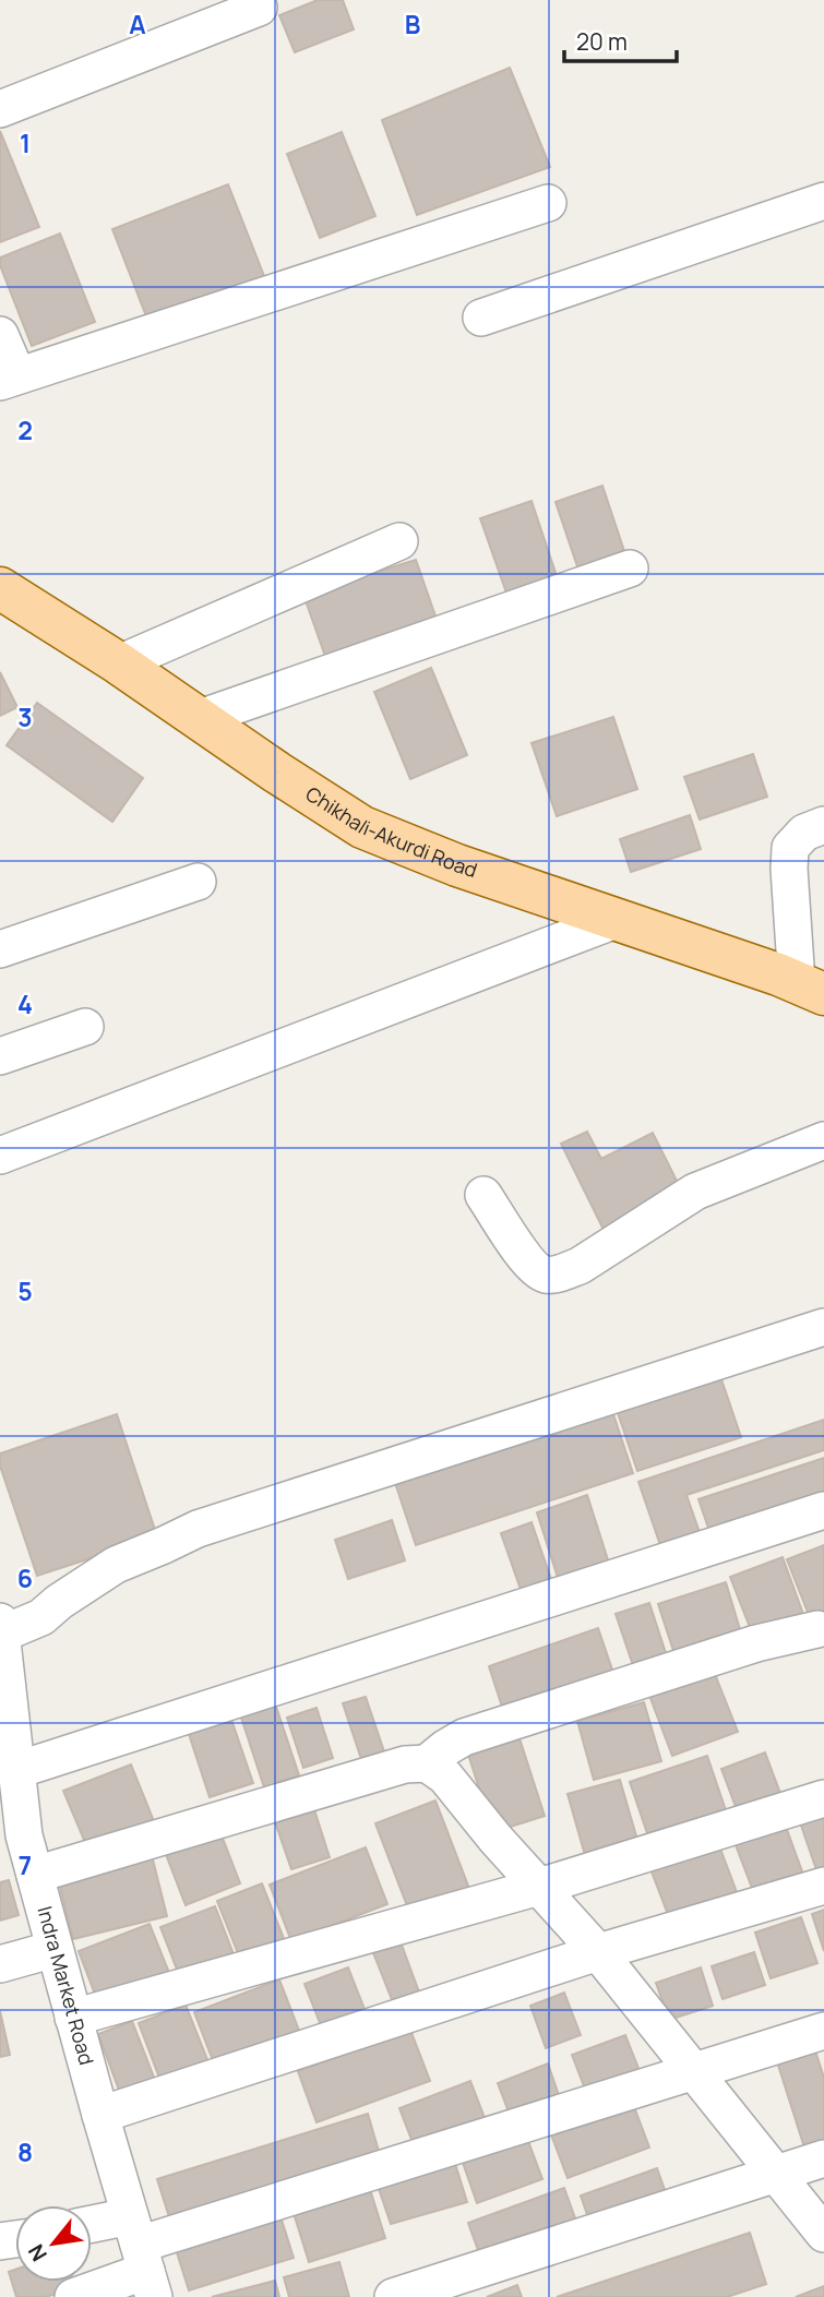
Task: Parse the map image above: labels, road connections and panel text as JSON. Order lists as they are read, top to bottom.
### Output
{
  "streets": {
    "main road": ["Chikhali-Akurdi Road"],
    "street": ["Indra Market Road"]
  },
  "scale_bar": "20 m",
  "north": "bottom left",
  "grid": {
    "columns": ["A", "B"],
    "rows": [
      "1",
      "2",
      "3",
      "4",
      "5",
      "6",
      "7",
      "8"
    ]
  }
}
